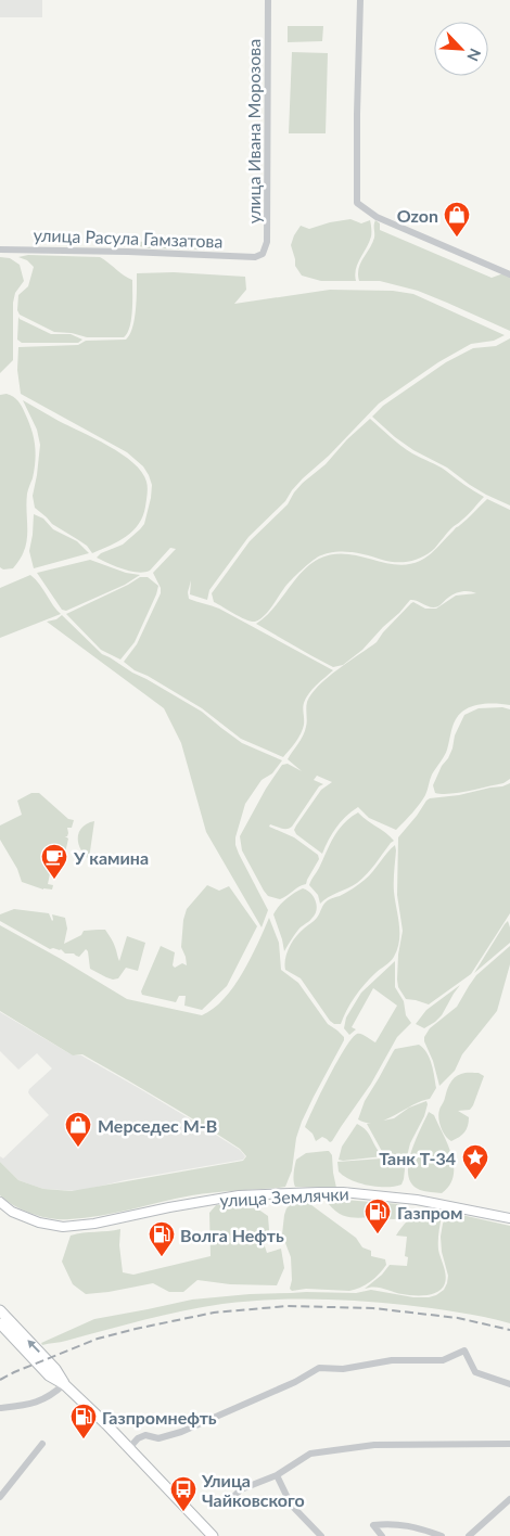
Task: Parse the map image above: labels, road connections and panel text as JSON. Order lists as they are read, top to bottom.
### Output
{
  "streets": {
    "main road": ["улица Землячки"],
    "street": ["улица Ивана Морозова", "улица Расула Гамзатова"]
  },
  "crossings": [
    ["улица Ивана Морозова", "улица Расула Гамзатова"]
  ],
  "places": {
    "shop": ["Ozon", "Мерседес M-B"],
    "cafe": ["У камина"],
    "place": ["Танк Т-34"],
    "fuel station": ["Газпром", "Волга Нефть", "Газпромнефть"],
    "bus stop": ["Улица Чайковского"]
  },
  "north": "bottom right"
}
